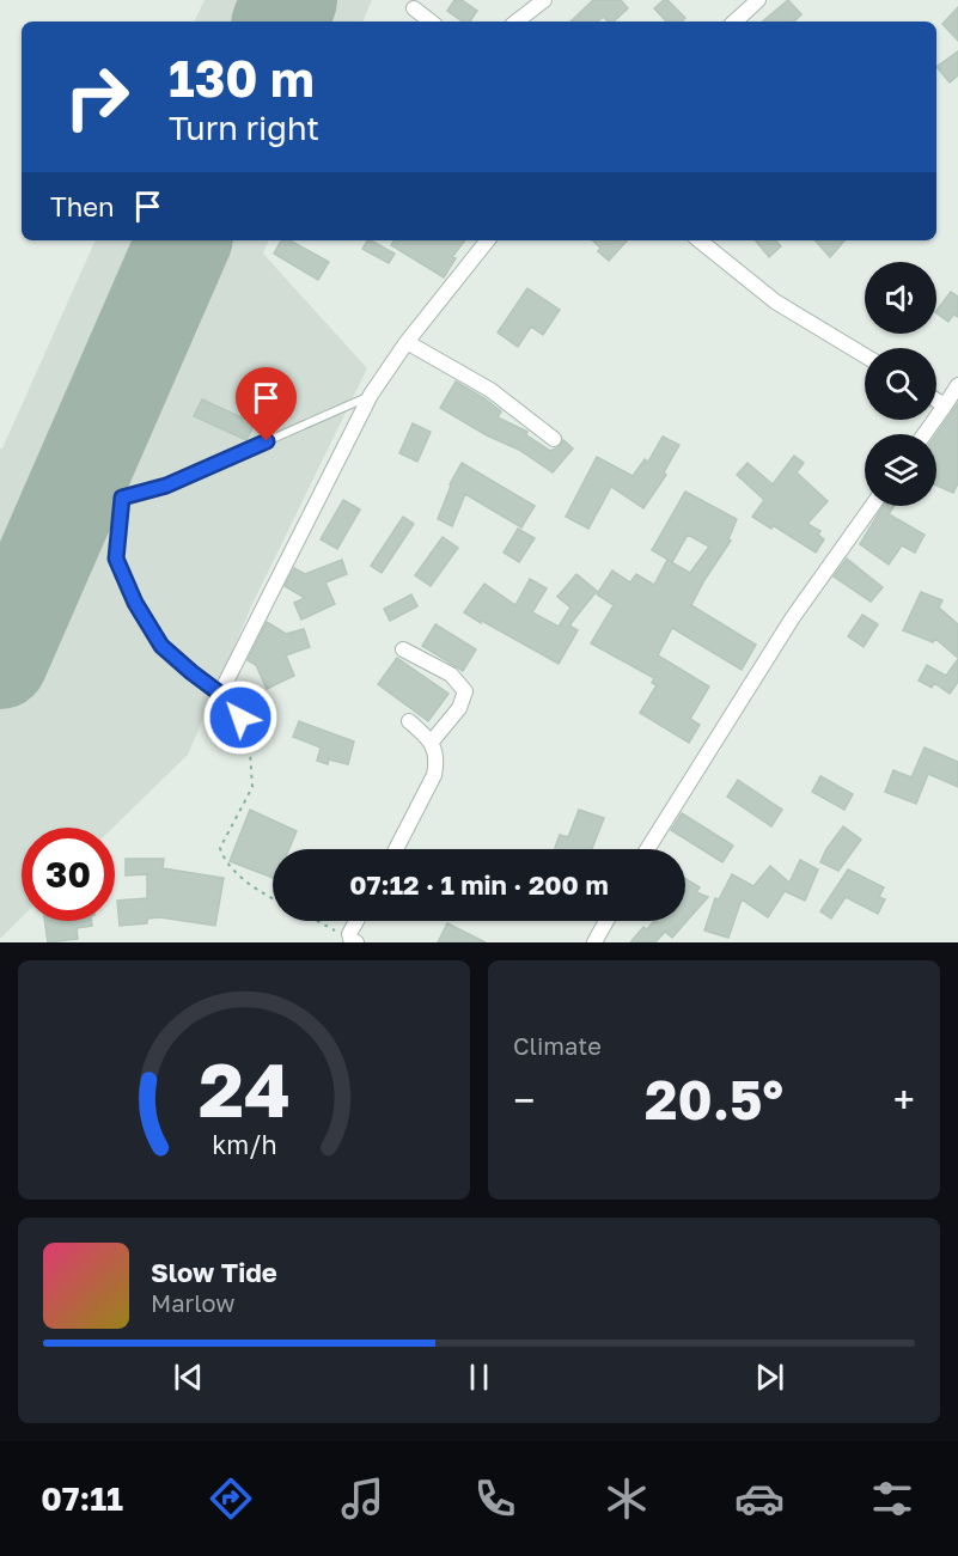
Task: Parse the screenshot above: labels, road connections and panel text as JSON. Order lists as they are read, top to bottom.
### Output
{
  "page": {
    "turn": ["130 m", "Turn right"],
    "then": "Then",
    "limit": "30",
    "trip": "07:12 · 1 min · 200 m",
    "tile": "Climate",
    "heat": ["−", "20.5°", "+"],
    "song": ["Slow Tide", "Marlow"],
    "tabs": "07:11",
    "gauge": ["24", "km/h"]
  }
}
